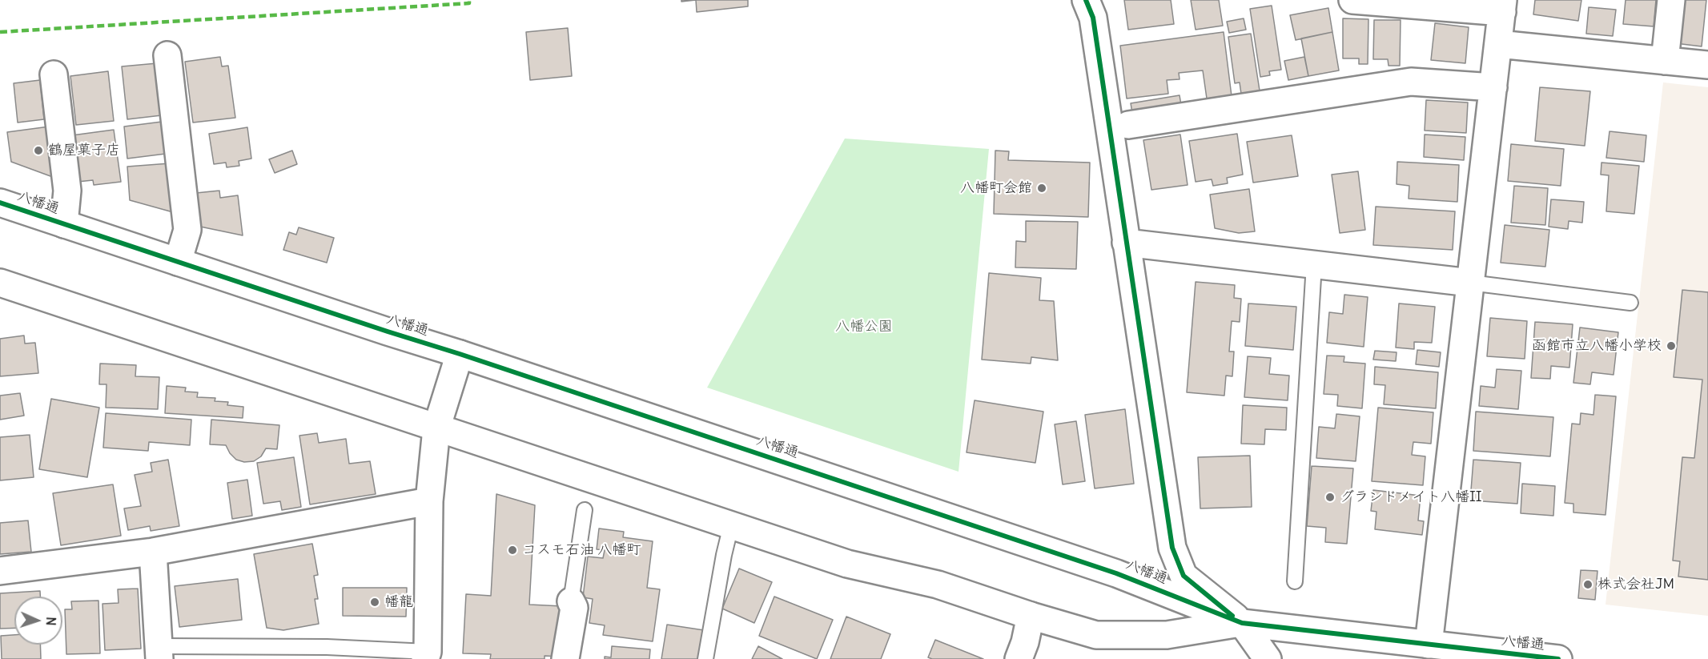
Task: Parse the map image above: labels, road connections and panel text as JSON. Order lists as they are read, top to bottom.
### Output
{
  "streets": {
    "street": ["八幡通"]
  },
  "parks": ["八幡公園"],
  "places": [
    "鶴屋菓子店",
    "八幡町会館",
    "函館市立八幡小学校",
    "グランドメイト八幡II",
    "コスモ石油 八幡町",
    "株式会社JM",
    "幡龍"
  ],
  "north": "right"
}
